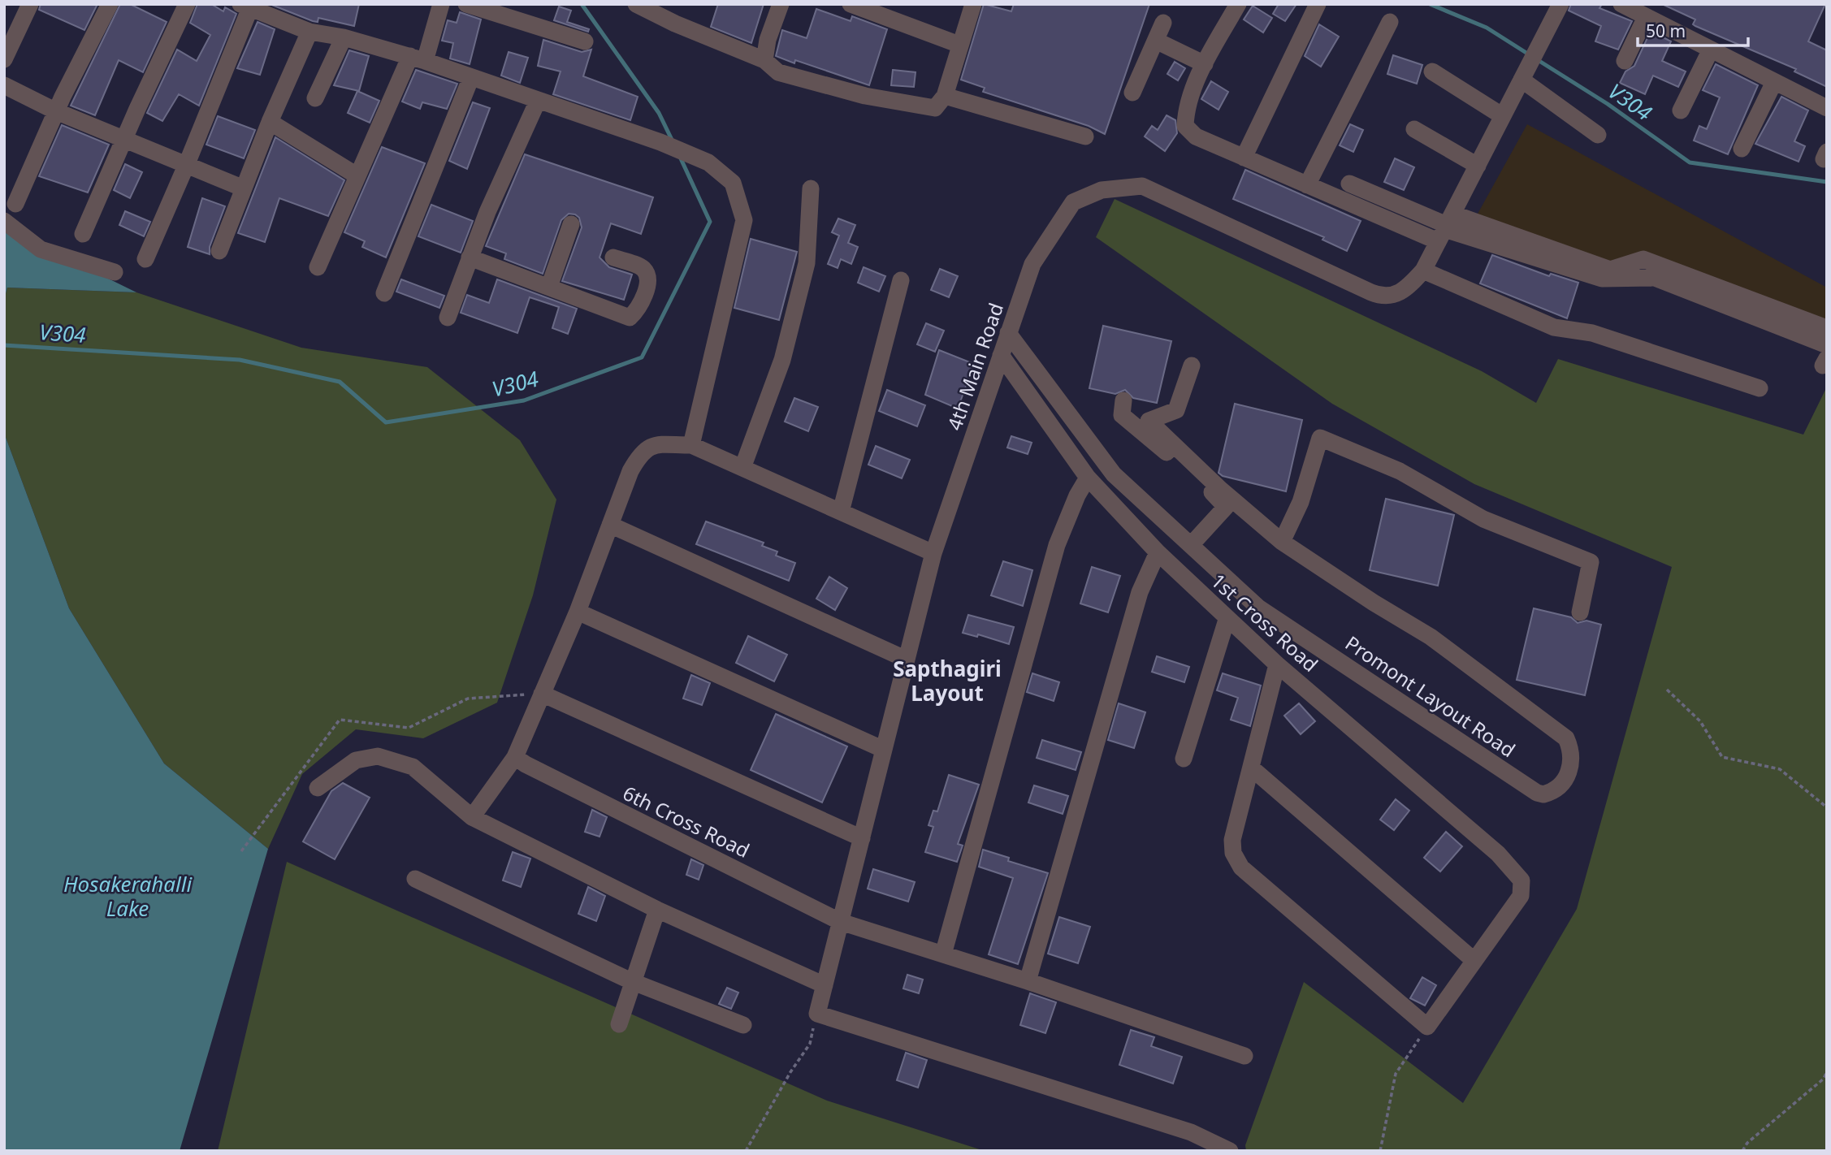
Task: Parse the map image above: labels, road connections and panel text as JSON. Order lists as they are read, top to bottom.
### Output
{
  "streets": {
    "street": [
      "4th Main Road",
      "1st Cross Road",
      "Promont Layout Road",
      "6th Cross Road"
    ]
  },
  "crossings": [
    ["4th Main Road", "1st Cross Road"],
    ["4th Main Road", "Promont Layout Road"],
    ["4th Main Road", "6th Cross Road"]
  ],
  "districts": ["Sapthagiri Layout"],
  "water": ["V304", "Hosakerahalli Lake"],
  "scale_bar": "50 m"
}
